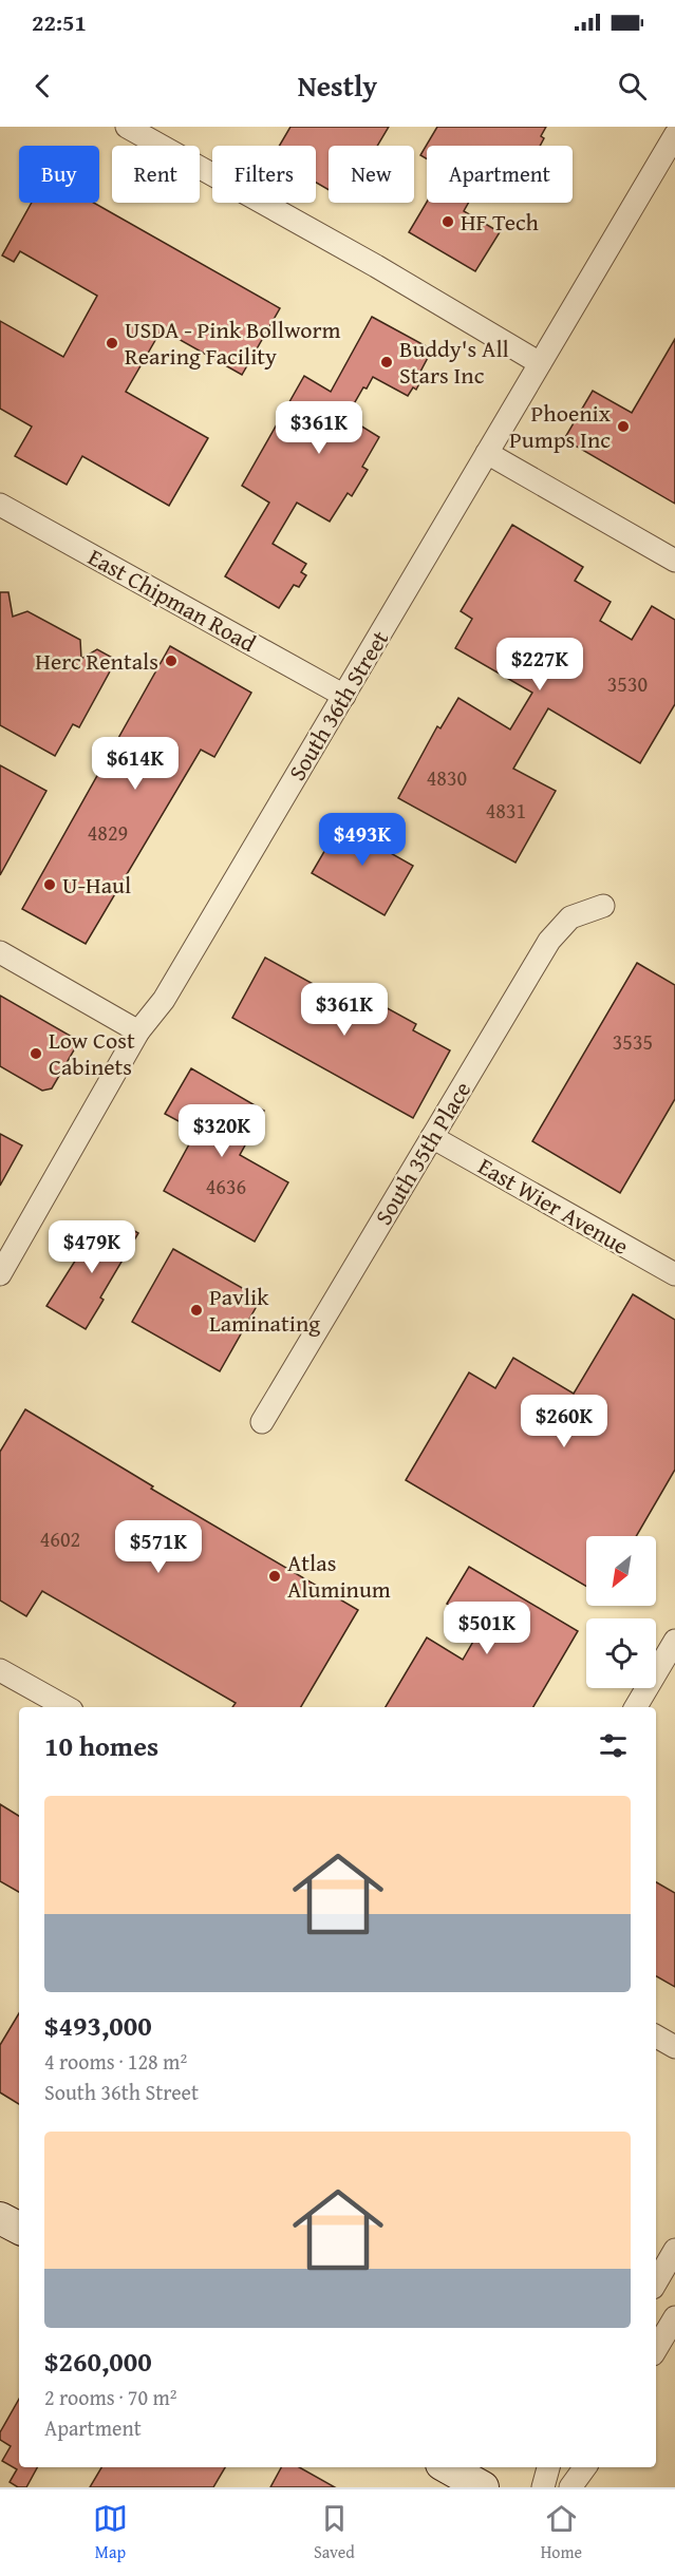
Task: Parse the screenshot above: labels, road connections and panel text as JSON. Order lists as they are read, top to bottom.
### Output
{
  "streets": {
    "street": [
      "East Chipman Road",
      "South 36th Street",
      "South 35th Place",
      "East Wier Avenue"
    ]
  },
  "crossings": [
    ["East Chipman Road", "South 36th Street"],
    ["South 35th Place", "East Wier Avenue"]
  ],
  "places": [
    "HF Tech",
    "USDA - Pink Bollworm Rearing Facility",
    "Buddy's All Stars Inc",
    "Phoenix Pumps Inc",
    "Herc Rentals",
    "U-Haul",
    "Low Cost Cabinets",
    "Pavlik Laminating",
    "Atlas Aluminum"
  ],
  "house_numbers": [
    "3530",
    "4830",
    "4831",
    "4829",
    "3535",
    "4636",
    "4602"
  ],
  "north": "bottom left",
  "page": {
    "status": "22:51",
    "header": "Nestly",
    "chip": [
      "Buy",
      "Rent",
      "Filters",
      "New",
      "Apartment"
    ],
    "price": [
      "$361K",
      "$227K",
      "$614K",
      "$493K",
      "$361K",
      "$320K",
      "$479K",
      "$260K",
      "$571K",
      "$501K"
    ],
    "heading": "10 homes",
    "list": [
      {
        "name": "$493,000",
        "note": "4 rooms · 128 m² · South 36th Street"
      },
      {
        "name": "$260,000",
        "note": "2 rooms · 70 m² · Apartment"
      }
    ],
    "tabs": ["Map", "Saved", "Home"]
  }
}
